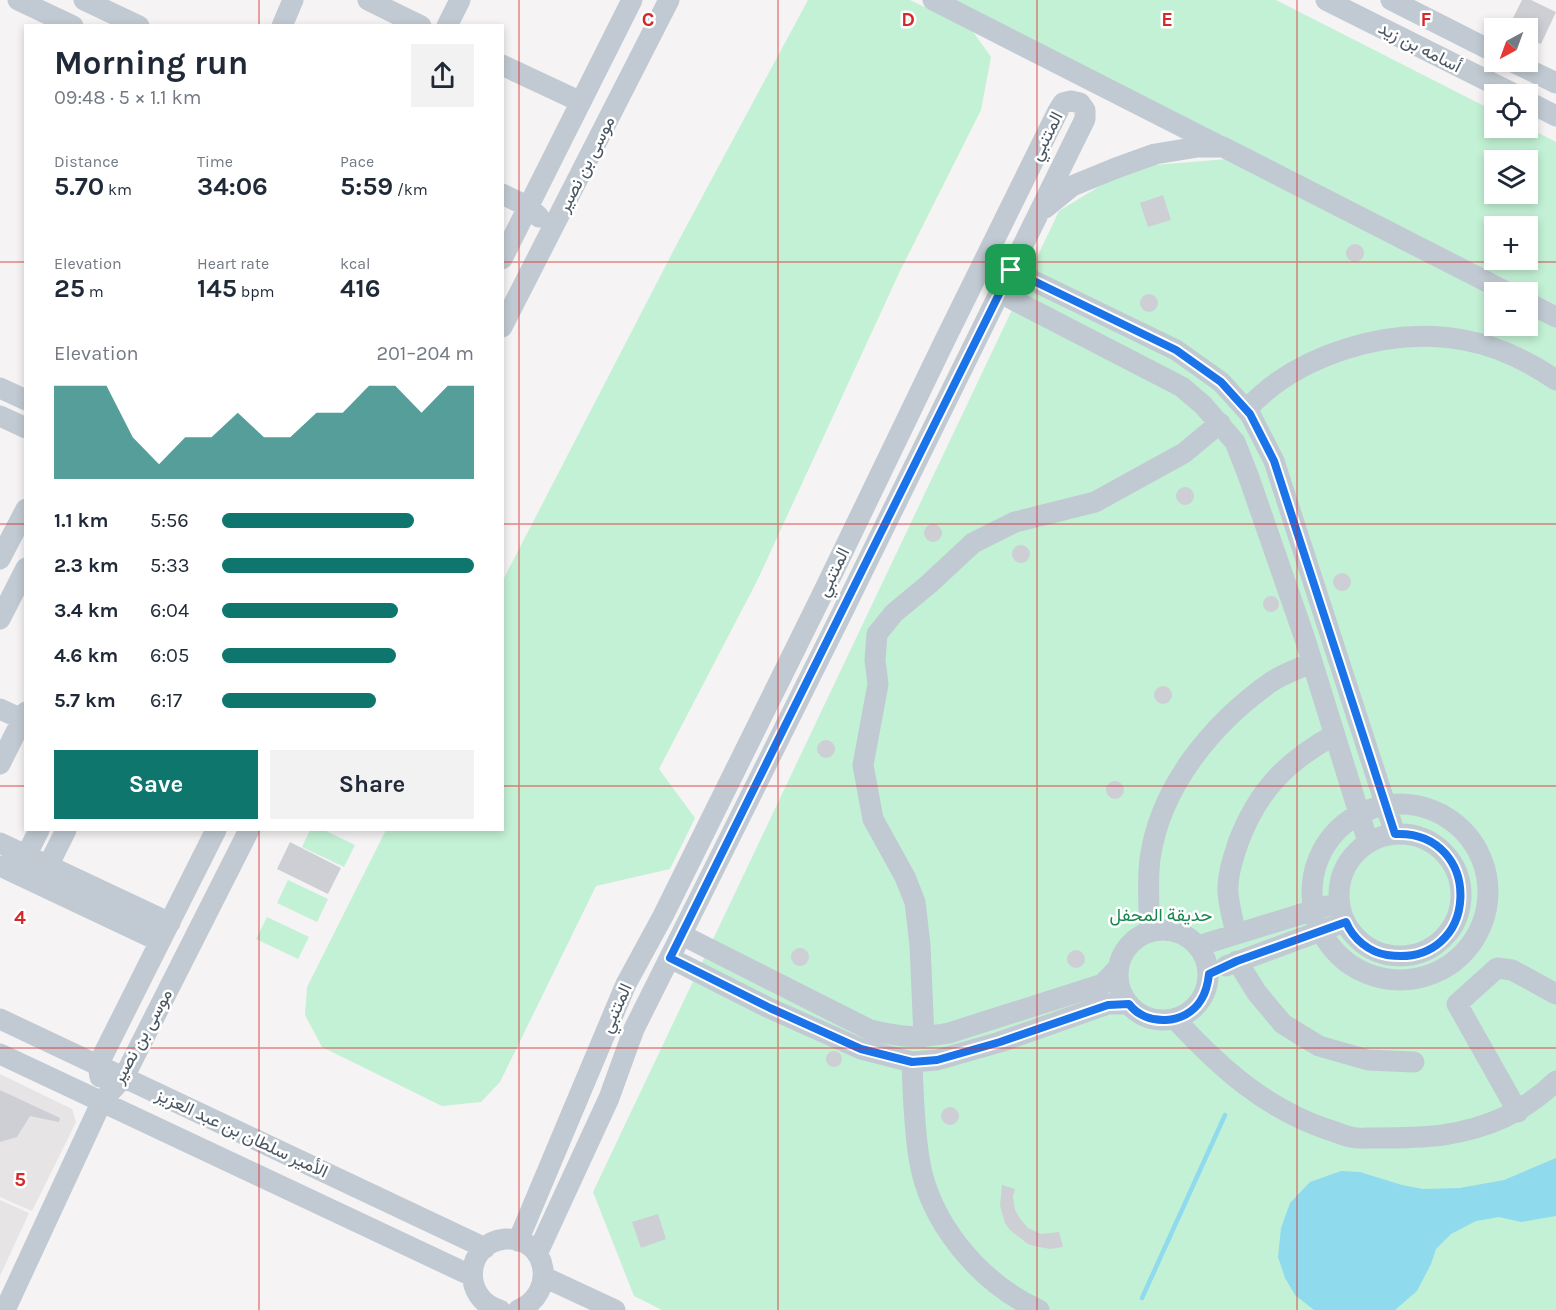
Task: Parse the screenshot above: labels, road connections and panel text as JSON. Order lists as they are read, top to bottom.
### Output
{
  "streets": {
    "street": [
      "أسامه بن زيد",
      "المتنبي",
      "موسى بن نصير",
      "الأمير سلطان بن عبد العزيز"
    ]
  },
  "crossings": [
    ["موسى بن نصير", "الأمير سلطان بن عبد العزيز"]
  ],
  "parks": ["حديقة المحفل"],
  "north": "bottom left",
  "page": {
    "map_buttons": ["+", "−"],
    "heading": ["Morning run", "09:48 · 5 × 1.1 km"],
    "stats": [
      ["Distance", "5.70 km"],
      ["Time", "34:06"],
      ["Pace", "5:59 /km"],
      ["Elevation", "25 m"],
      ["Heart rate", "145 bpm"],
      ["kcal", "416"]
    ],
    "chart": ["Elevation", "201–204 m"],
    "list": [
      {
        "name": "1.1 km",
        "note": "5:56"
      },
      {
        "name": "2.3 km",
        "note": "5:33"
      },
      {
        "name": "3.4 km",
        "note": "6:04"
      },
      {
        "name": "4.6 km",
        "note": "6:05"
      },
      {
        "name": "5.7 km",
        "note": "6:17"
      }
    ],
    "buttons": ["Save", "Share"]
  },
  "grid": {
    "columns": [
      "C",
      "D",
      "E",
      "F"
    ],
    "rows": ["4", "5"]
  }
}
